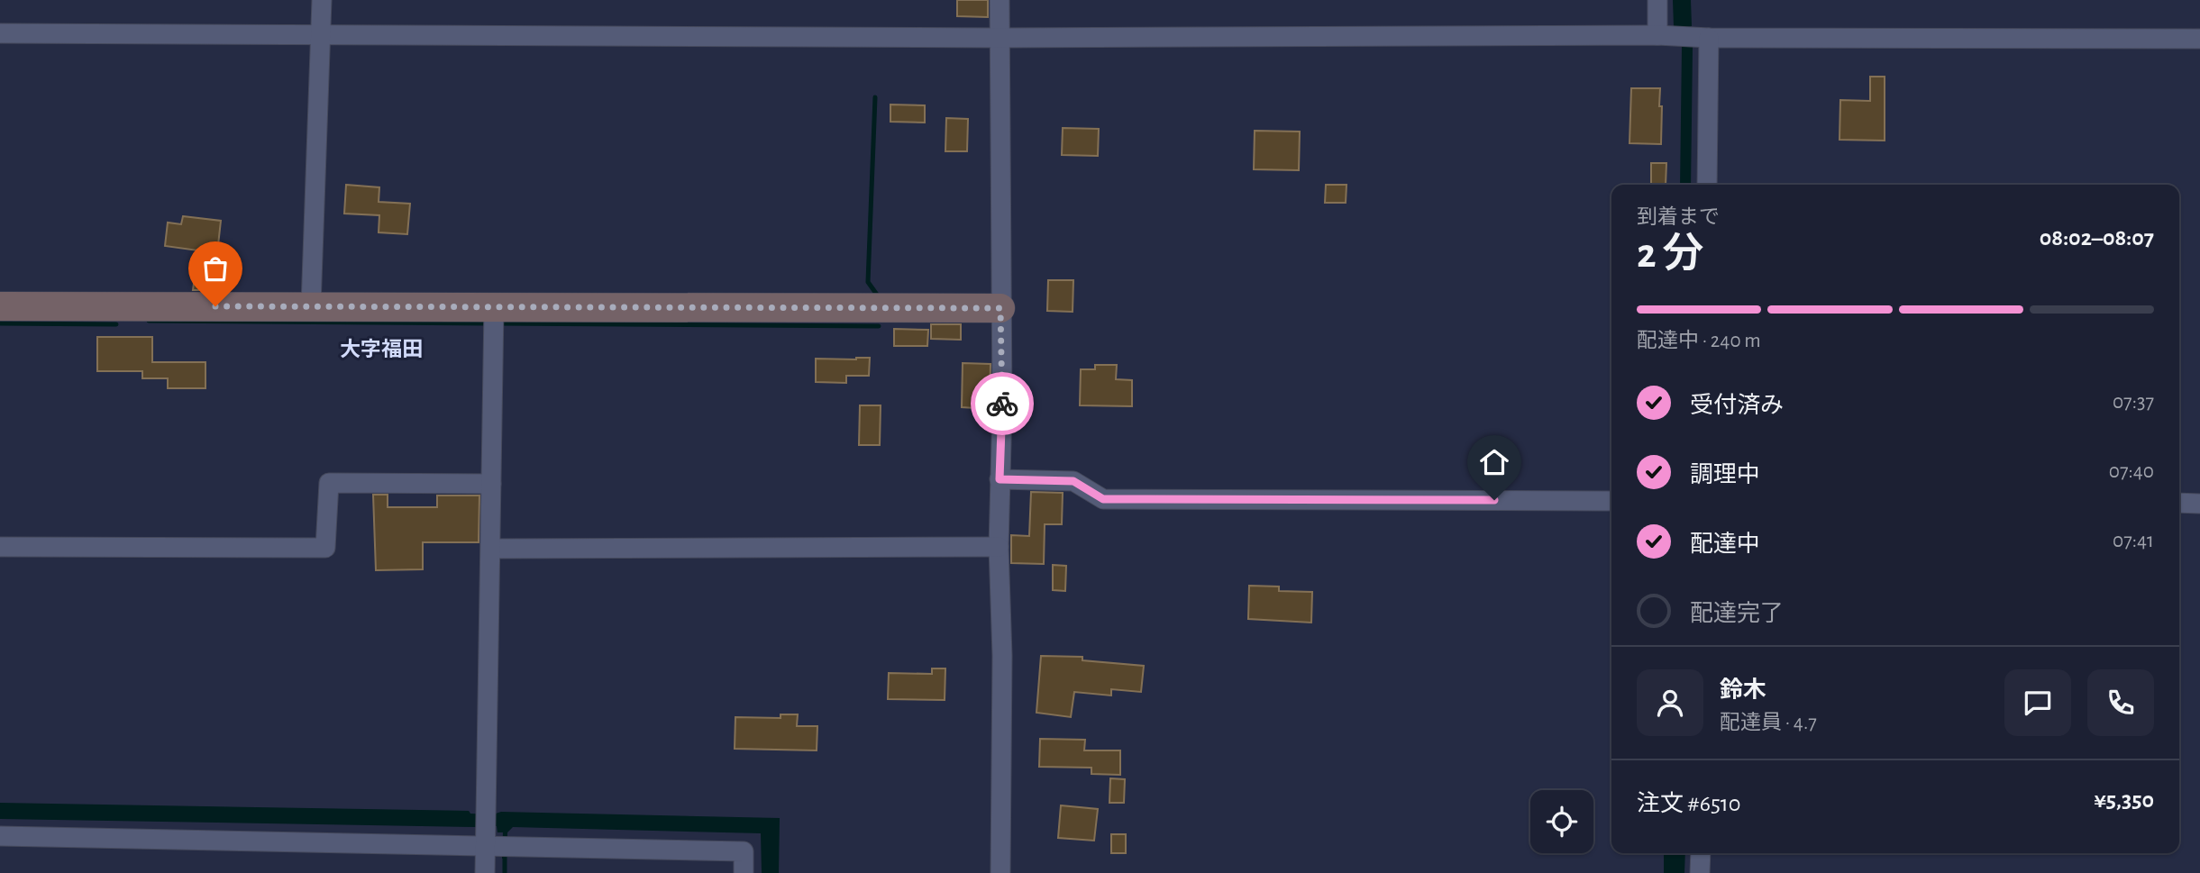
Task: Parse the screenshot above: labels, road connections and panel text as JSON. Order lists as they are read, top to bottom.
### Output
{
  "districts": ["大字福田"],
  "page": {
    "heading": ["2 分", "到着まで", "08:02–08:07"],
    "panel": [
      "鈴木",
      "配達員 · 4.7",
      "注文 #6510",
      "¥5,350"
    ],
    "bar": "配達中 · 240 m",
    "list": [
      ["受付済み", "07:37"],
      ["調理中", "07:40"],
      ["配達中", "07:41"],
      "配達完了"
    ]
  }
}
